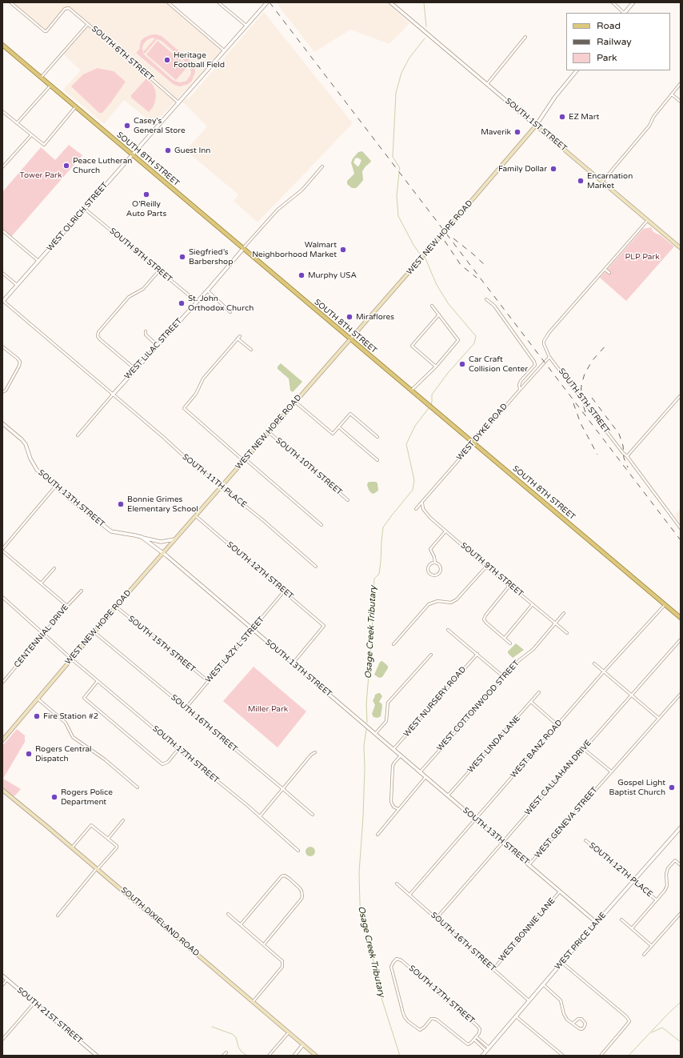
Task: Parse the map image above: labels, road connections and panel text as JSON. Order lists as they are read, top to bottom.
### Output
{
  "streets": {
    "main road": [
      "SOUTH 1ST STREET",
      "SOUTH 8TH STREET",
      "WEST NEW HOPE ROAD",
      "SOUTH DIXIELAND ROAD"
    ],
    "street": [
      "SOUTH 6TH STREET",
      "WEST OLRICH STREET",
      "SOUTH 9TH STREET",
      "WEST LILAC STREET",
      "SOUTH 5TH STREET",
      "WEST DYKE ROAD",
      "SOUTH 10TH STREET",
      "SOUTH 11TH PLACE",
      "SOUTH 13TH STREET",
      "SOUTH 12TH STREET",
      "CENTENNIAL DRIVE",
      "SOUTH 15TH STREET",
      "WEST LAZY L STREET",
      "WEST NURSERY ROAD",
      "WEST COTTONWOOD STREET",
      "SOUTH 16TH STREET",
      "WEST LINDA LANE",
      "WEST BANZ ROAD",
      "SOUTH 17TH STREET",
      "WEST CALLAHAN DRIVE",
      "WEST GENEVA STREET",
      "SOUTH 12TH PLACE",
      "WEST BONNIE LANE",
      "WEST PRICE LANE",
      "SOUTH 21ST STREET"
    ]
  },
  "crossings": [
    ["SOUTH 6TH STREET", "WEST OLRICH STREET"],
    ["SOUTH 1ST STREET", "WEST NEW HOPE ROAD"],
    ["SOUTH 8TH STREET", "WEST OLRICH STREET"],
    ["SOUTH 8TH STREET", "WEST NEW HOPE ROAD"],
    ["SOUTH 8TH STREET", "WEST LILAC STREET"],
    ["SOUTH 8TH STREET", "WEST DYKE ROAD"],
    ["SOUTH 8TH STREET", "WEST BANZ ROAD"],
    ["WEST OLRICH STREET", "SOUTH 9TH STREET"],
    ["WEST OLRICH STREET", "SOUTH 11TH PLACE"],
    ["WEST NEW HOPE ROAD", "SOUTH 10TH STREET"],
    ["WEST NEW HOPE ROAD", "SOUTH 11TH PLACE"],
    ["WEST NEW HOPE ROAD", "SOUTH 13TH STREET"],
    ["WEST NEW HOPE ROAD", "SOUTH 12TH STREET"],
    ["WEST NEW HOPE ROAD", "SOUTH 15TH STREET"],
    ["WEST NEW HOPE ROAD", "SOUTH 16TH STREET"],
    ["WEST NEW HOPE ROAD", "SOUTH 17TH STREET"],
    ["SOUTH 9TH STREET", "WEST LILAC STREET"],
    ["SOUTH 9TH STREET", "WEST DYKE ROAD"],
    ["SOUTH 9TH STREET", "WEST COTTONWOOD STREET"],
    ["WEST LILAC STREET", "SOUTH 11TH PLACE"],
    ["SOUTH 5TH STREET", "WEST DYKE ROAD"],
    ["SOUTH 13TH STREET", "SOUTH 12TH STREET"],
    ["SOUTH 13TH STREET", "WEST LAZY L STREET"],
    ["SOUTH 13TH STREET", "WEST NURSERY ROAD"],
    ["SOUTH 13TH STREET", "WEST COTTONWOOD STREET"],
    ["SOUTH 13TH STREET", "WEST LINDA LANE"],
    ["SOUTH 13TH STREET", "WEST BANZ ROAD"],
    ["SOUTH 13TH STREET", "WEST CALLAHAN DRIVE"],
    ["SOUTH 13TH STREET", "WEST GENEVA STREET"],
    ["SOUTH 13TH STREET", "WEST BONNIE LANE"],
    ["SOUTH 13TH STREET", "WEST PRICE LANE"],
    ["SOUTH 12TH STREET", "WEST LAZY L STREET"],
    ["CENTENNIAL DRIVE", "SOUTH 17TH STREET"],
    ["SOUTH 15TH STREET", "WEST LAZY L STREET"],
    ["WEST LAZY L STREET", "SOUTH 16TH STREET"],
    ["SOUTH 16TH STREET", "WEST BANZ ROAD"],
    ["SOUTH 16TH STREET", "WEST CALLAHAN DRIVE"],
    ["SOUTH 16TH STREET", "WEST BONNIE LANE"],
    ["SOUTH 16TH STREET", "WEST PRICE LANE"],
    ["SOUTH 12TH PLACE", "WEST PRICE LANE"]
  ],
  "water": ["Osage Creek Tributary"],
  "parks": ["Tower Park", "PLP Park", "Miller Park"],
  "places": [
    "Heritage Football Field",
    "EZ Mart",
    "Casey's General Store",
    "Maverik",
    "Guest Inn",
    "Peace Lutheran Church",
    "Family Dollar",
    "Encarnation Market",
    "O'Reilly Auto Parts",
    "Walmart Neighborhood Market",
    "Siegfried’s Barbershop",
    "Murphy USA",
    "St. John Orthodox Church",
    "Miraflores",
    "Car Craft Collision Center",
    "Bonnie Grimes Elementary School",
    "Fire Station #2",
    "Rogers Central Dispatch",
    "Gospel Light Baptist Church",
    "Rogers Police Department"
  ],
  "legend": ["Road", "Railway", "Park"]
}
